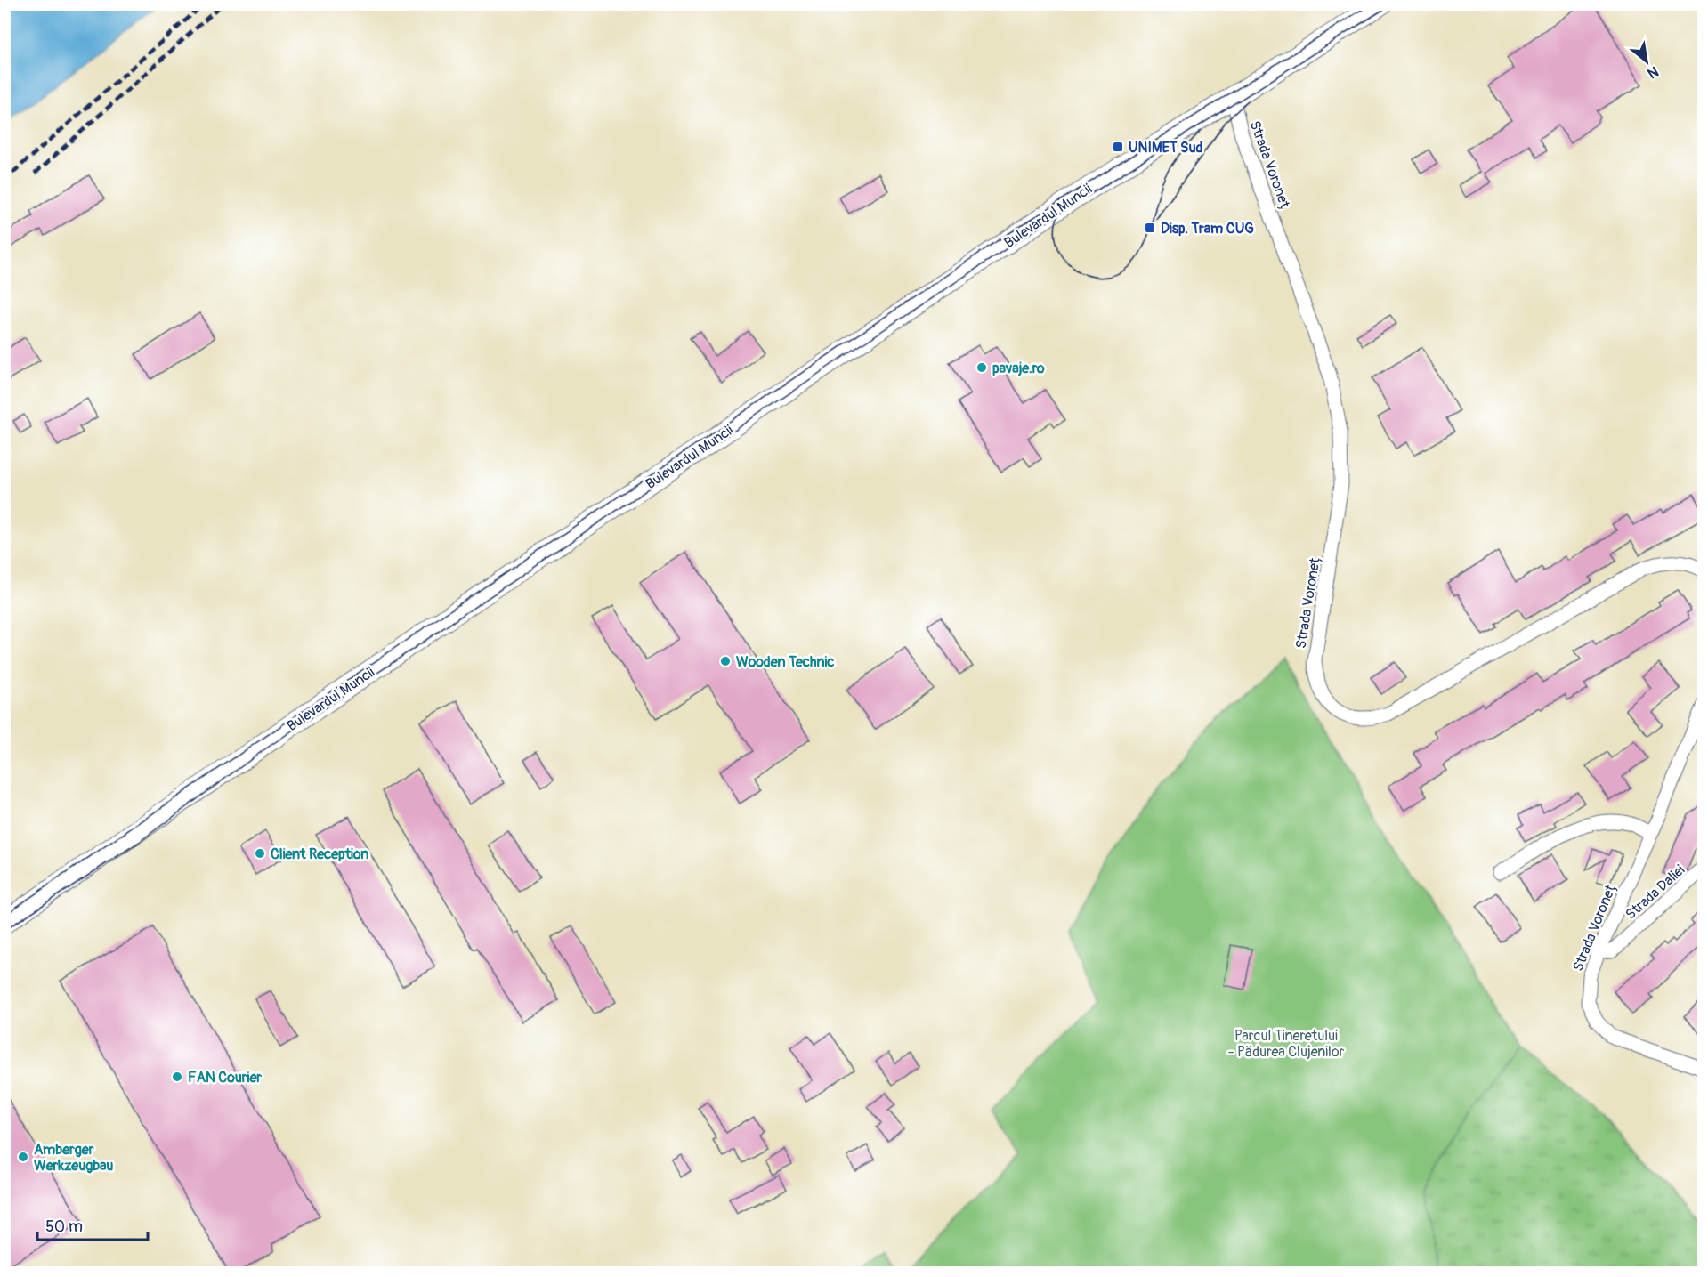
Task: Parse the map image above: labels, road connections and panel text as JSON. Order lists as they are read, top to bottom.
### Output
{
  "streets": {
    "main road": ["Bulevardul Muncii"],
    "street": ["Strada Voroneț", "Strada Daliei"]
  },
  "crossings": [
    ["Strada Voroneț", "Bulevardul Muncii"],
    ["Strada Voroneț", "Strada Daliei"]
  ],
  "parks": ["Parcul Tineretului - Pădurea Clujenilor"],
  "places": {
    "transit": ["UNIMET Sud", "Disp. Tram CUG"],
    "other": [
      "pavaje.ro",
      "Wooden Technic",
      "Client Reception",
      "FAN Courier",
      "Amberger Werkzeugbau"
    ]
  },
  "scale_bar": "50 m",
  "north": "bottom right"
}
